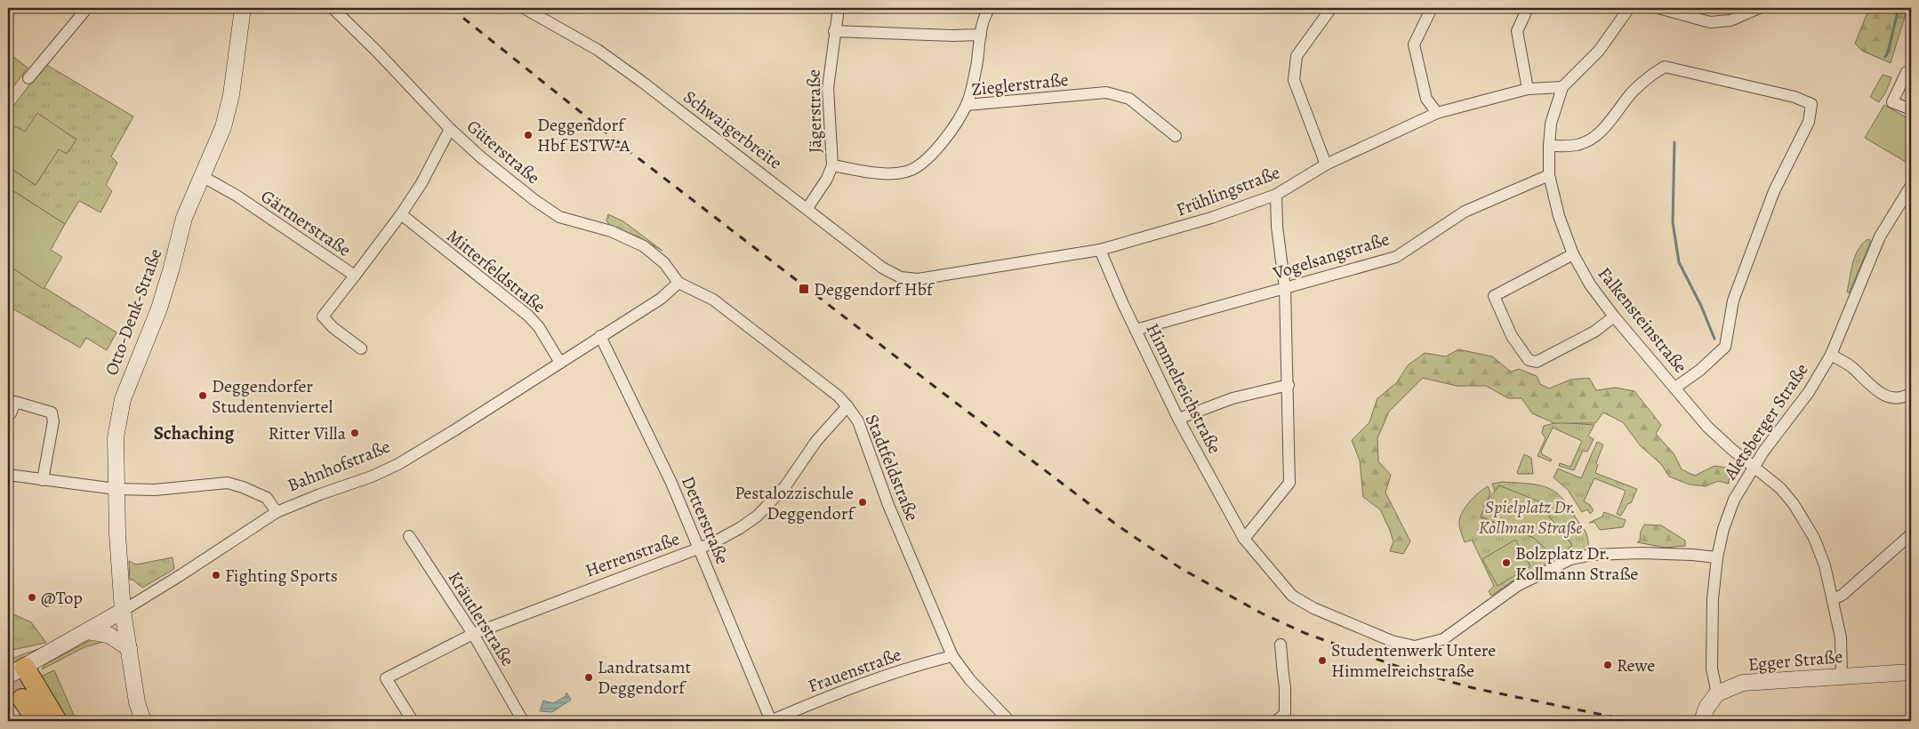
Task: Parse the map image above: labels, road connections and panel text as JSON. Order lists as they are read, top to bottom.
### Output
{
  "streets": {
    "street": [
      "Zieglerstraße",
      "Jägerstraße",
      "Schwaigerbreite",
      "Güterstraße",
      "Frühlingstraße",
      "Gärtnerstraße",
      "Vogelsangstraße",
      "Mitterfeldstraße",
      "Otto-Denk-Straße",
      "Falkensteinstraße",
      "Himmelreichstraße",
      "Aletsberger Straße",
      "Bahnhofstraße",
      "Stadtfeldstraße",
      "Detterstraße",
      "Herrenstraße",
      "Kräutlerstraße",
      "Egger Straße",
      "Frauenstraße"
    ]
  },
  "crossings": [
    ["Zieglerstraße", "Jägerstraße"],
    ["Jägerstraße", "Schwaigerbreite"],
    ["Schwaigerbreite", "Frühlingstraße"],
    ["Güterstraße", "Gärtnerstraße"],
    ["Güterstraße", "Bahnhofstraße"],
    ["Güterstraße", "Stadtfeldstraße"],
    ["Frühlingstraße", "Falkensteinstraße"],
    ["Frühlingstraße", "Himmelreichstraße"],
    ["Gärtnerstraße", "Mitterfeldstraße"],
    ["Gärtnerstraße", "Otto-Denk-Straße"],
    ["Vogelsangstraße", "Falkensteinstraße"],
    ["Vogelsangstraße", "Himmelreichstraße"],
    ["Mitterfeldstraße", "Bahnhofstraße"],
    ["Otto-Denk-Straße", "Bahnhofstraße"],
    ["Falkensteinstraße", "Aletsberger Straße"],
    ["Falkensteinstraße", "Egger Straße"],
    ["Himmelreichstraße", "Aletsberger Straße"],
    ["Aletsberger Straße", "Egger Straße"],
    ["Bahnhofstraße", "Stadtfeldstraße"],
    ["Bahnhofstraße", "Detterstraße"],
    ["Stadtfeldstraße", "Herrenstraße"],
    ["Stadtfeldstraße", "Frauenstraße"],
    ["Detterstraße", "Herrenstraße"],
    ["Detterstraße", "Frauenstraße"],
    ["Herrenstraße", "Kräutlerstraße"]
  ],
  "districts": ["Schaching"],
  "parks": ["Spielplatz Dr. Kollman Straße"],
  "places": {
    "other": [
      "Deggendorf Hbf ESTW-A",
      "Deggendorfer Studentenviertel",
      "Ritter Villa",
      "Pestalozzischule Deggendorf",
      "Bolzplatz Dr. Kollmann Straße",
      "Fighting Sports",
      "@Top",
      "Studentenwerk Untere Himmelreichstraße",
      "Rewe",
      "Landratsamt Deggendorf"
    ],
    "transit": ["Deggendorf Hbf"]
  }
}
